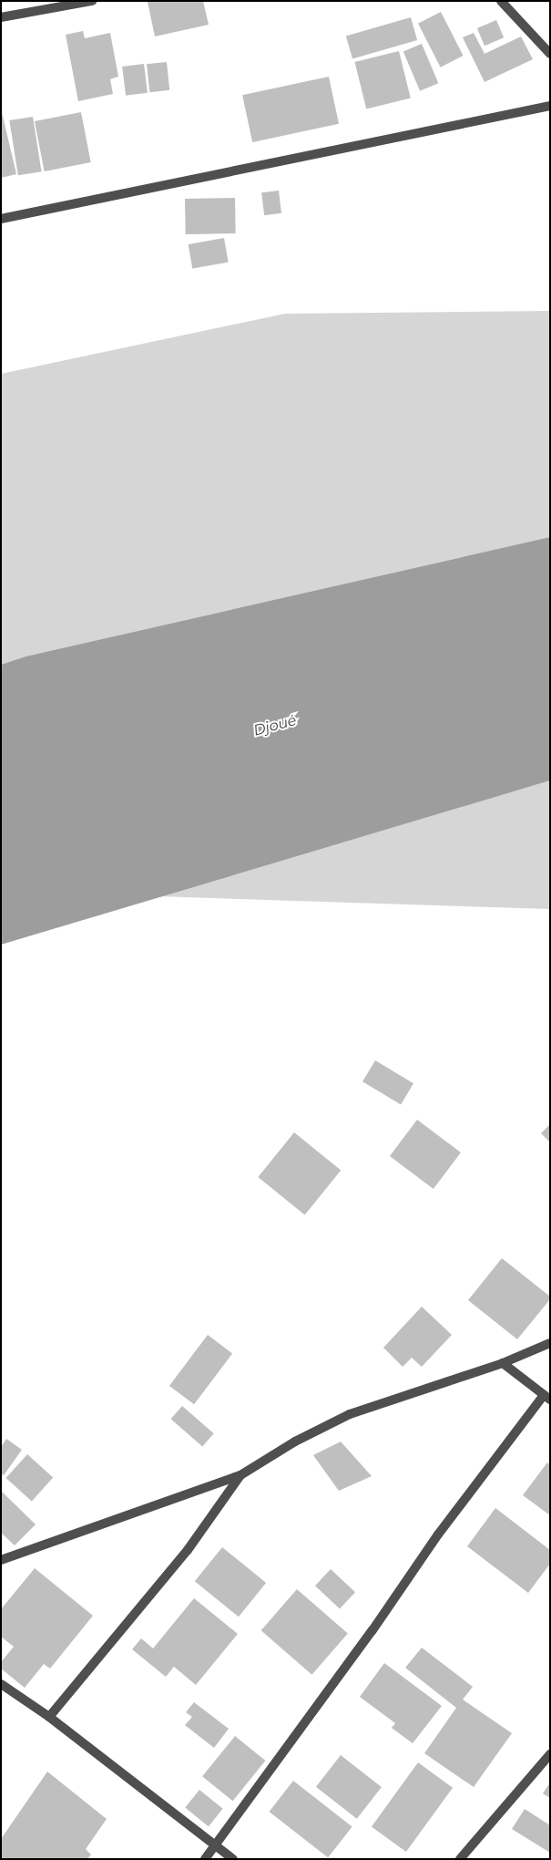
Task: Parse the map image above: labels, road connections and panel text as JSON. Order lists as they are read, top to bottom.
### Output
{
  "water": ["Djoué"]
}
